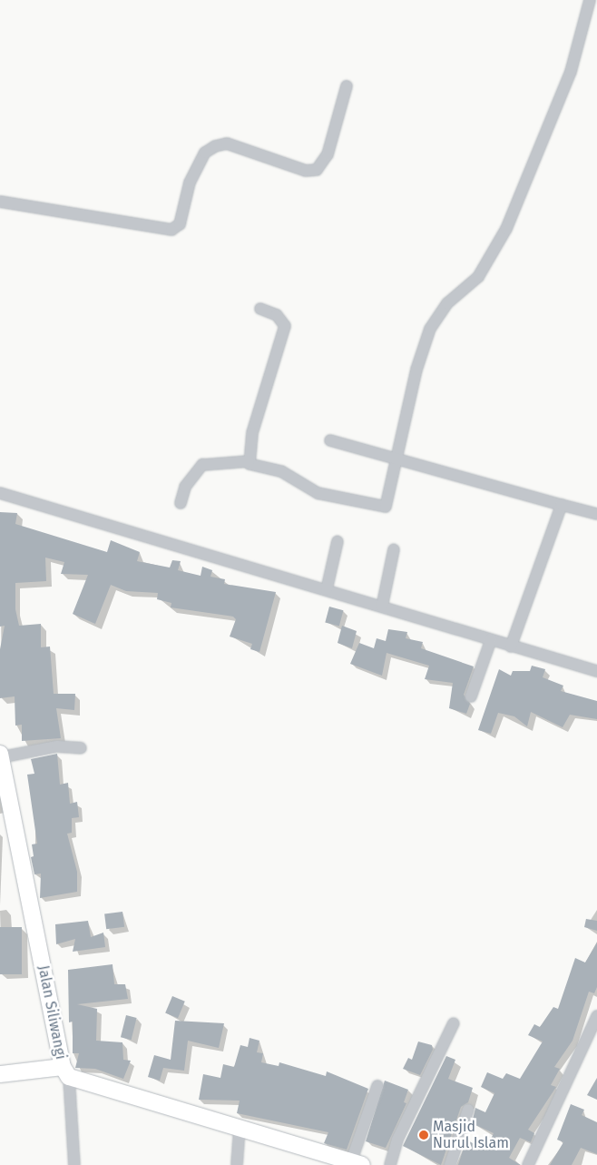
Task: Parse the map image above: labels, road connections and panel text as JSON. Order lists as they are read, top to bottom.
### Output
{
  "streets": {
    "main road": ["Jalan Siliwangi"]
  },
  "places": ["Masjid Nurul Islam"]
}
